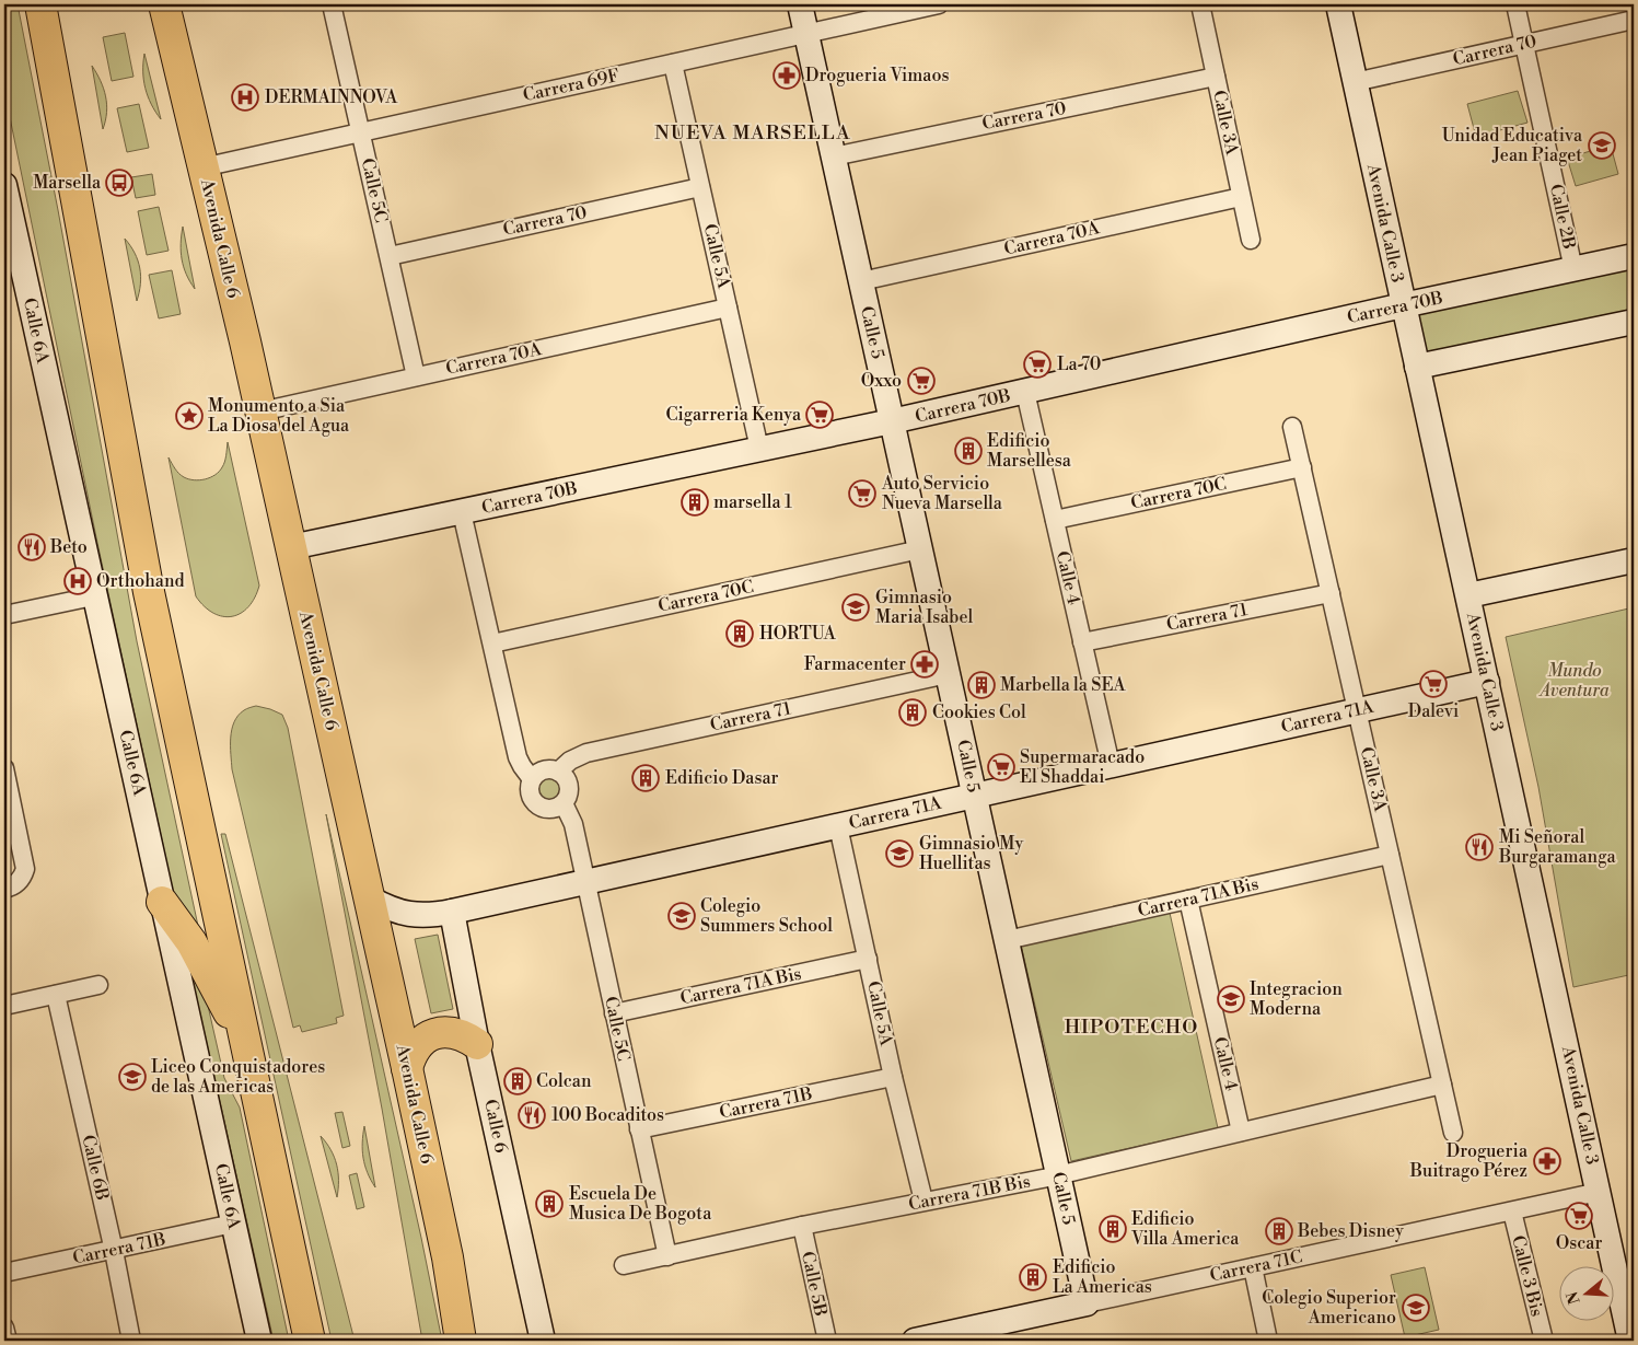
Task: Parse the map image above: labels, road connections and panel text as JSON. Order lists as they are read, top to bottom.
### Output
{
  "streets": {
    "highway": ["Avenida Calle 6"],
    "street": [
      "Carrera 70",
      "Carrera 69F",
      "Calle 3A",
      "Calle 5C",
      "Calle 2B",
      "Avenida Calle 3",
      "Carrera 70A",
      "Calle 5A",
      "Carrera 70B",
      "Calle 6A",
      "Calle 5",
      "Carrera 70C",
      "Calle 4",
      "Carrera 71",
      "Carrera 71A",
      "Carrera 71A Bis",
      "Carrera 71B",
      "Calle 6",
      "Calle 6B",
      "Carrera 71B Bis",
      "Carrera 71C",
      "Calle 3 Bis",
      "Calle 5B"
    ]
  },
  "crossings": [
    ["Carrera 70", "Calle 3A"],
    ["Carrera 70", "Calle 5C"],
    ["Carrera 70", "Calle 2B"],
    ["Carrera 70", "Avenida Calle 3"],
    ["Carrera 70", "Calle 5A"],
    ["Carrera 70", "Calle 5"],
    ["Carrera 69F", "Calle 5C"],
    ["Carrera 69F", "Avenida Calle 6"],
    ["Carrera 69F", "Calle 5A"],
    ["Carrera 69F", "Calle 5"],
    ["Calle 3A", "Carrera 70A"],
    ["Calle 3A", "Carrera 70C"],
    ["Calle 3A", "Carrera 71"],
    ["Calle 3A", "Carrera 71A"],
    ["Calle 3A", "Carrera 71A Bis"],
    ["Calle 3A", "Carrera 71B Bis"],
    ["Calle 5C", "Carrera 70A"],
    ["Calle 5C", "Carrera 71"],
    ["Calle 5C", "Carrera 71A"],
    ["Calle 5C", "Carrera 71A Bis"],
    ["Calle 5C", "Carrera 71B"],
    ["Calle 5C", "Carrera 71B Bis"],
    ["Calle 2B", "Carrera 70B"],
    ["Avenida Calle 3", "Carrera 70B"],
    ["Avenida Calle 3", "Carrera 71A"],
    ["Avenida Calle 3", "Carrera 71C"],
    ["Avenida Calle 6", "Carrera 70A"],
    ["Avenida Calle 6", "Carrera 70B"],
    ["Avenida Calle 6", "Carrera 71A"],
    ["Carrera 70A", "Calle 5A"],
    ["Carrera 70A", "Calle 5"],
    ["Calle 5A", "Carrera 70B"],
    ["Calle 5A", "Carrera 71A"],
    ["Calle 5A", "Carrera 71A Bis"],
    ["Calle 5A", "Carrera 71B"],
    ["Calle 5A", "Carrera 71B Bis"],
    ["Carrera 70B", "Calle 5"],
    ["Carrera 70B", "Calle 4"],
    ["Calle 6A", "Carrera 71B"],
    ["Calle 5", "Carrera 70C"],
    ["Calle 5", "Carrera 71"],
    ["Calle 5", "Carrera 71A"],
    ["Calle 5", "Carrera 71A Bis"],
    ["Calle 5", "Carrera 71B Bis"],
    ["Calle 5", "Carrera 71C"],
    ["Carrera 70C", "Calle 4"],
    ["Calle 4", "Carrera 71"],
    ["Calle 4", "Carrera 71A"],
    ["Calle 4", "Carrera 71A Bis"],
    ["Calle 4", "Carrera 71B Bis"],
    ["Carrera 71A", "Calle 6"],
    ["Carrera 71B", "Calle 6B"],
    ["Carrera 71B Bis", "Calle 5B"],
    ["Carrera 71C", "Calle 3 Bis"]
  ],
  "districts": ["NUEVA MARSELLA", "HIPOTECHO"],
  "parks": ["Mundo Aventura"],
  "places": {
    "pharmacy": ["Drogueria Vimaos", "Farmacenter", "Drogueria Buitrago Pérez"],
    "hospital": ["DERMAINNOVA", "Orthohand"],
    "school or university": [
      "Unidad Educativa Jean Piaget",
      "Gimnasio Maria Isabel",
      "Gimnasio My Huellitas",
      "Colegio Summers School",
      "Integracion Moderna",
      "Liceo Conquistadores de las Americas",
      "Colegio Superior Americano"
    ],
    "bus stop": ["Marsella"],
    "supermarket": [
      "La 70",
      "Oxxo",
      "Cigarreria Kenya",
      "Auto Servicio Nueva Marsella",
      "Dalevi",
      "Supermaracado El Shaddai",
      "Oscar"
    ],
    "place": ["Monumento a Sia La Diosa del Agua"],
    "building": [
      "Edificio Marsellesa",
      "marsella 1",
      "HORTUA",
      "Marbella la SEA",
      "Cookies Col",
      "Edificio Dasar",
      "Colcan",
      "Escuela De Musica De Bogota",
      "Edificio Villa America",
      "Bebes Disney",
      "Edificio La Americas"
    ],
    "restaurant": ["Beto", "Mi Señoral Burgaramanga", "100 Bocaditos"]
  },
  "north": "left"
}
